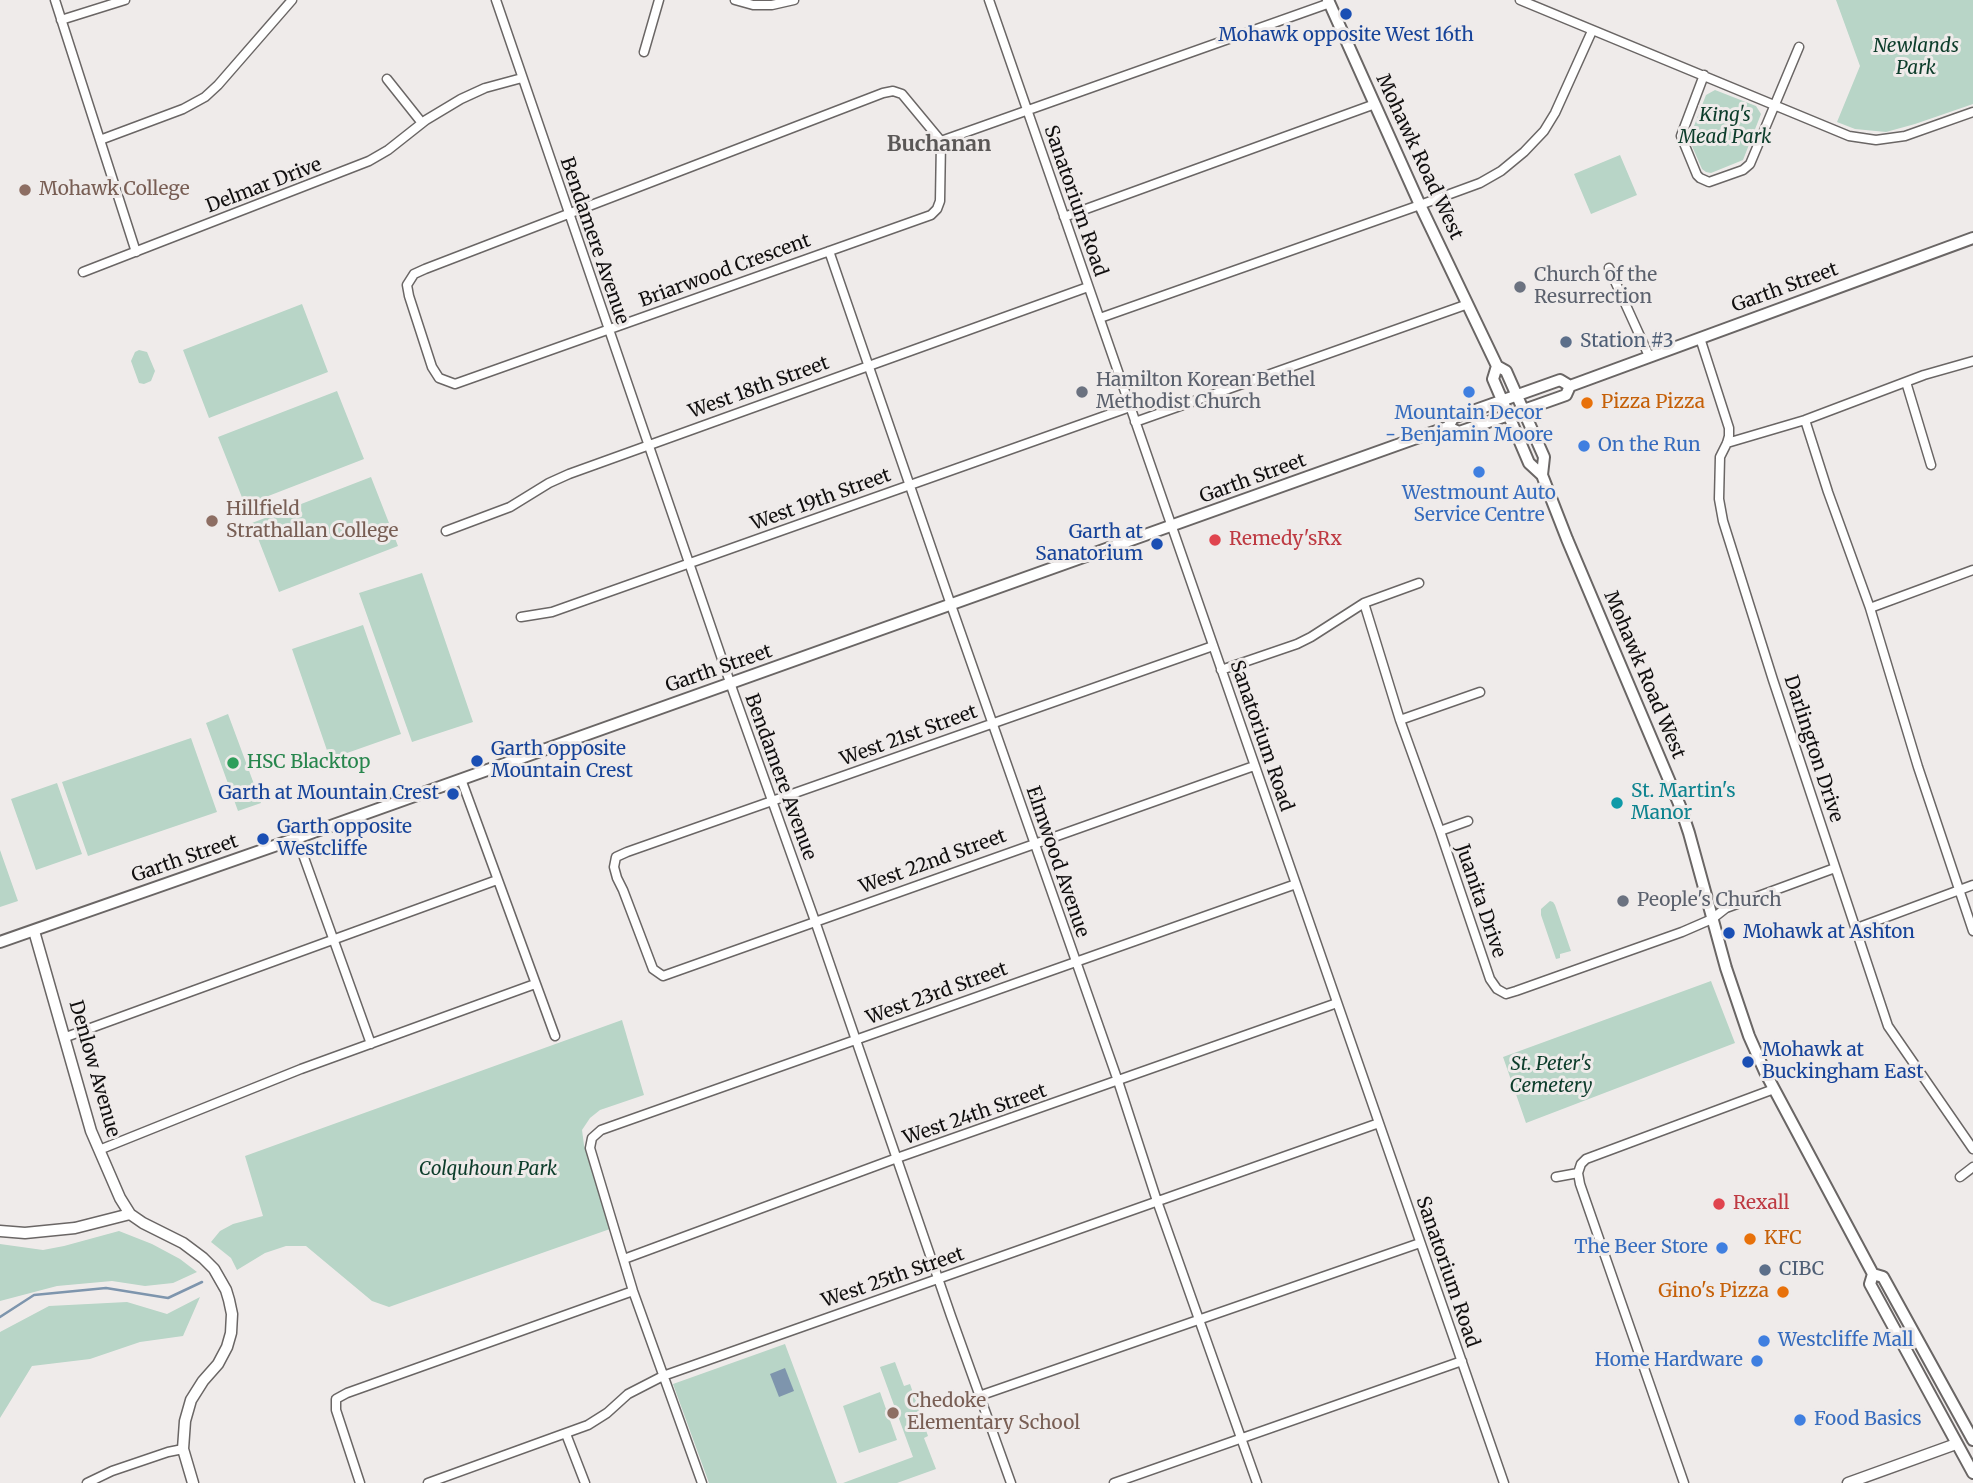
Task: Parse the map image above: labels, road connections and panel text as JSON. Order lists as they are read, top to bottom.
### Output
{
  "streets": {
    "main road": ["Mohawk Road West", "Garth Street"],
    "street": [
      "Delmar Drive",
      "Sanatorium Road",
      "Bendamere Avenue",
      "Briarwood Crescent",
      "West 18th Street",
      "West 19th Street",
      "West 21st Street",
      "Darlington Drive",
      "West 22nd Street",
      "Elmwood Avenue",
      "Juanita Drive",
      "West 23rd Street",
      "Denlow Avenue",
      "West 24th Street",
      "West 25th Street"
    ]
  },
  "crossings": [
    ["Mohawk Road West", "Garth Street"],
    ["Mohawk Road West", "Juanita Drive"],
    ["Delmar Drive", "Bendamere Avenue"],
    ["Sanatorium Road", "Garth Street"],
    ["Sanatorium Road", "West 18th Street"],
    ["Sanatorium Road", "West 19th Street"],
    ["Sanatorium Road", "West 21st Street"],
    ["Sanatorium Road", "West 22nd Street"],
    ["Sanatorium Road", "West 23rd Street"],
    ["Sanatorium Road", "West 24th Street"],
    ["Sanatorium Road", "West 25th Street"],
    ["Bendamere Avenue", "Briarwood Crescent"],
    ["Bendamere Avenue", "Garth Street"],
    ["Bendamere Avenue", "West 18th Street"],
    ["Bendamere Avenue", "West 19th Street"],
    ["Bendamere Avenue", "West 21st Street"],
    ["Bendamere Avenue", "West 22nd Street"],
    ["Bendamere Avenue", "West 23rd Street"],
    ["Bendamere Avenue", "West 24th Street"],
    ["Bendamere Avenue", "West 25th Street"],
    ["Briarwood Crescent", "Elmwood Avenue"],
    ["Garth Street", "Darlington Drive"],
    ["Garth Street", "Elmwood Avenue"],
    ["Garth Street", "Denlow Avenue"],
    ["West 18th Street", "Elmwood Avenue"],
    ["West 19th Street", "Elmwood Avenue"],
    ["West 21st Street", "West 22nd Street"],
    ["West 21st Street", "Elmwood Avenue"],
    ["West 22nd Street", "Elmwood Avenue"],
    ["Elmwood Avenue", "West 23rd Street"],
    ["Elmwood Avenue", "West 24th Street"],
    ["Elmwood Avenue", "West 25th Street"],
    ["West 23rd Street", "West 24th Street"]
  ],
  "districts": ["Buchanan"],
  "parks": [
    "Newlands Park",
    "King's Mead Park",
    "St. Peter's Cemetery",
    "Colquhoun Park"
  ],
  "places": [
    "Mohawk opposite West 16th",
    "Mohawk College",
    "Church of the Resurrection",
    "Station #3",
    "Hamilton Korean Bethel Methodist Church",
    "Mountain Decor - Benjamin Moore",
    "Pizza Pizza",
    "On the Run",
    "Westmount Auto Service Centre",
    "Hillfield Strathallan College",
    "Remedy'sRx",
    "Garth at Sanatorium",
    "Garth opposite Mountain Crest",
    "HSC Blacktop",
    "Garth at Mountain Crest",
    "St. Martin's Manor",
    "Garth opposite Westcliffe",
    "People's Church",
    "Mohawk at Ashton",
    "Mohawk at Buckingham East",
    "Rexall",
    "KFC",
    "The Beer Store",
    "CIBC",
    "Gino's Pizza",
    "Westcliffe Mall",
    "Home Hardware",
    "Chedoke Elementary School",
    "Food Basics"
  ]
}
